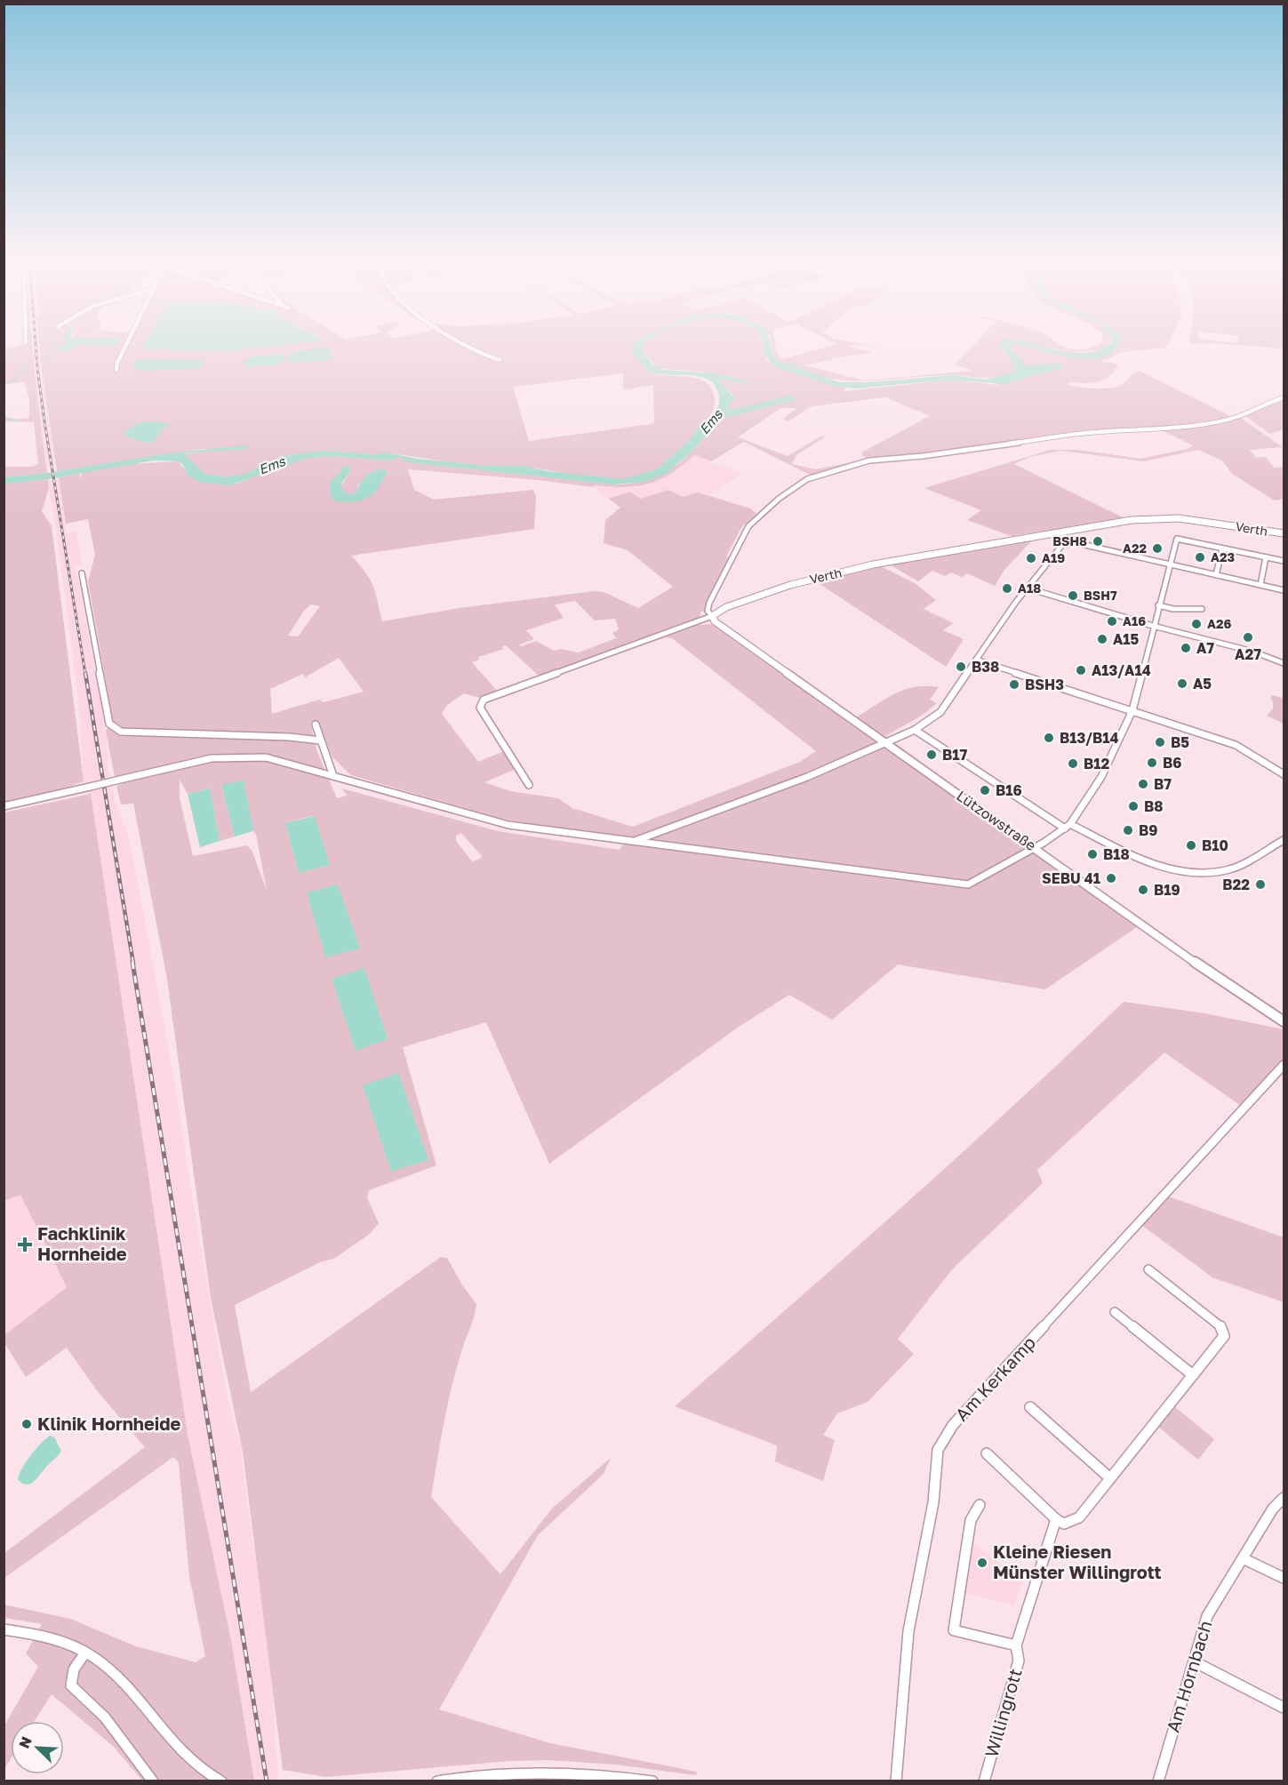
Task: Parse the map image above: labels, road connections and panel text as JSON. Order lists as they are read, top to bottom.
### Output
{
  "streets": {
    "street": [
      "Verth",
      "Lützowstraße",
      "Am Kerkamp",
      "Am Hornbach",
      "Willingrott"
    ]
  },
  "crossings": [
    ["Verth", "Lützowstraße"]
  ],
  "water": ["Ems"],
  "places": {
    "other": [
      "BSH8",
      "A22",
      "A23",
      "A19",
      "A18",
      "BSH7",
      "A16",
      "A26",
      "A27",
      "A15",
      "A7",
      "B38",
      "A13/A14",
      "A5",
      "BSH3",
      "B13/B14",
      "B5",
      "B17",
      "B6",
      "B12",
      "B7",
      "B16",
      "B8",
      "B9",
      "B10",
      "B18",
      "SEBU 41",
      "B22",
      "B19",
      "Klinik Hornheide",
      "Kleine Riesen Münster Willingrott"
    ],
    "health": ["Fachklinik Hornheide"]
  },
  "north": "top left"
}
